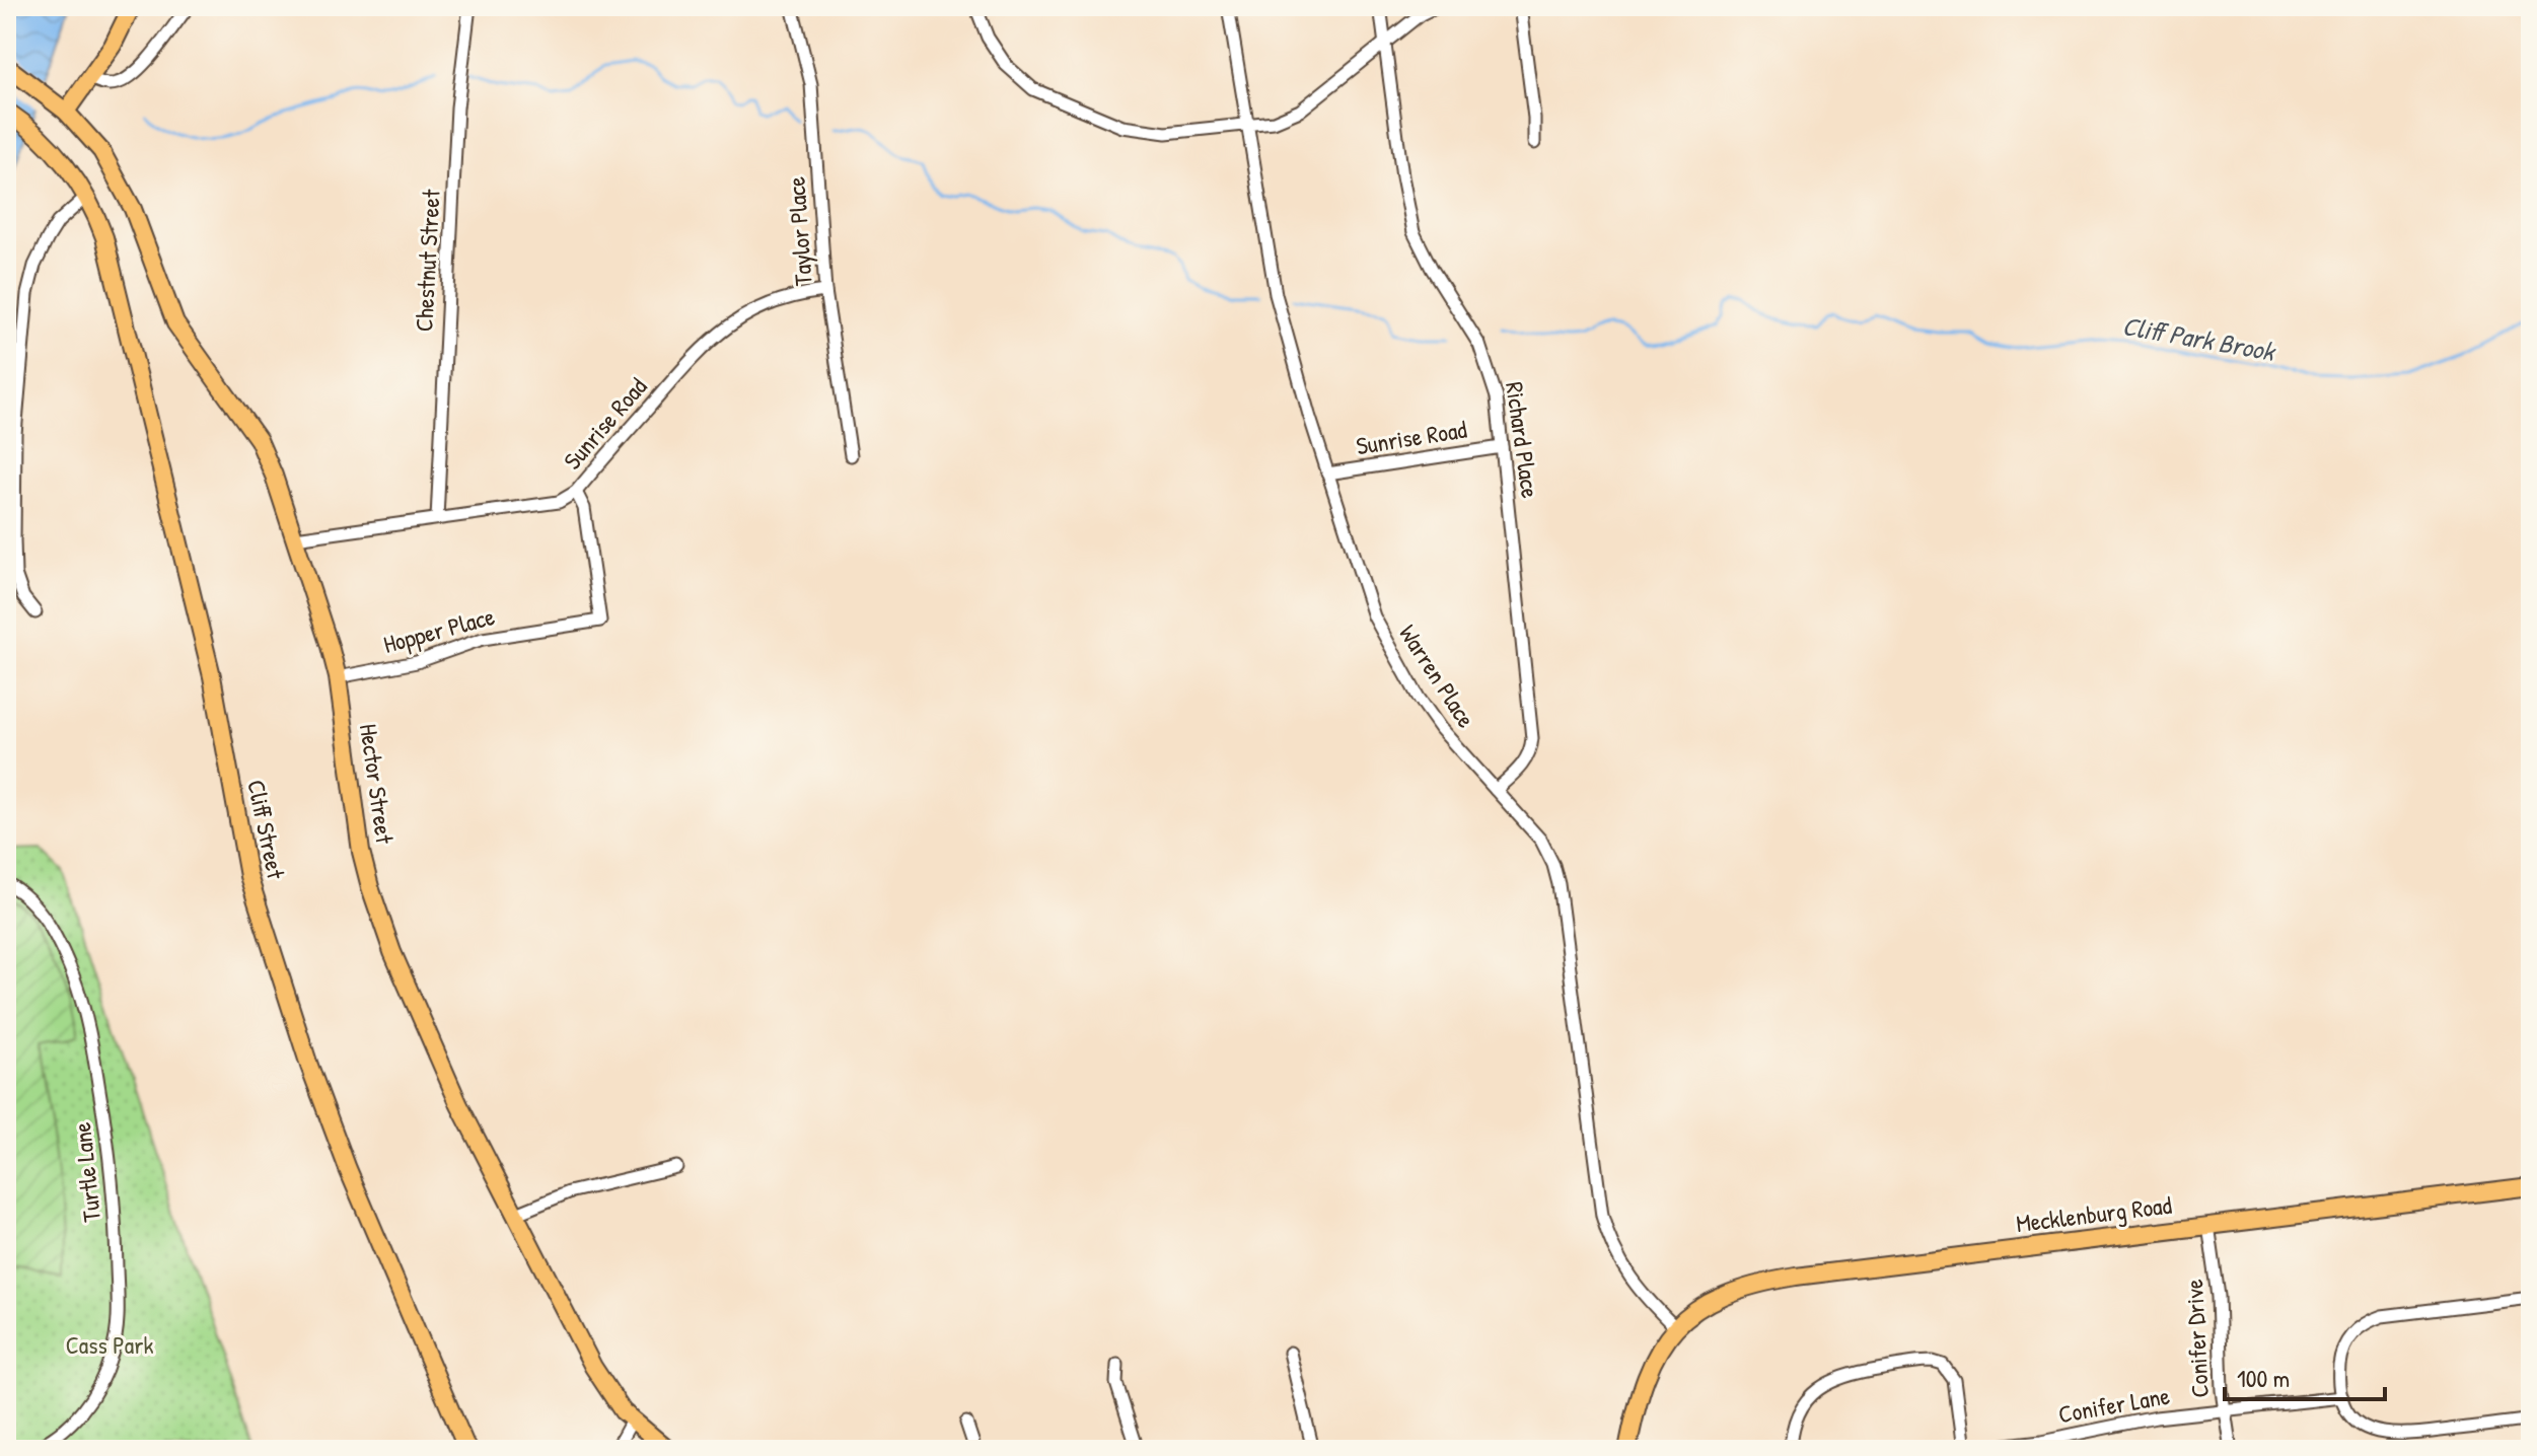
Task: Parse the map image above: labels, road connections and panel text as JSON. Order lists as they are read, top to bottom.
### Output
{
  "streets": {
    "main road": ["Hector Street", "Cliff Street", "Mecklenburg Road"],
    "street": [
      "Taylor Place",
      "Chestnut Street",
      "Sunrise Road",
      "Richard Place",
      "Hopper Place",
      "Warren Place",
      "Turtle Lane",
      "Conifer Drive",
      "Conifer Lane"
    ]
  },
  "crossings": [
    ["Taylor Place", "Sunrise Road"],
    ["Chestnut Street", "Sunrise Road"],
    ["Sunrise Road", "Richard Place"],
    ["Sunrise Road", "Hopper Place"],
    ["Sunrise Road", "Warren Place"],
    ["Sunrise Road", "Hector Street"],
    ["Richard Place", "Warren Place"],
    ["Hopper Place", "Hector Street"],
    ["Warren Place", "Mecklenburg Road"],
    ["Mecklenburg Road", "Conifer Drive"],
    ["Conifer Drive", "Conifer Lane"]
  ],
  "water": ["Cliff Park Brook"],
  "parks": ["Cass Park"],
  "scale_bar": "100 m"
}
